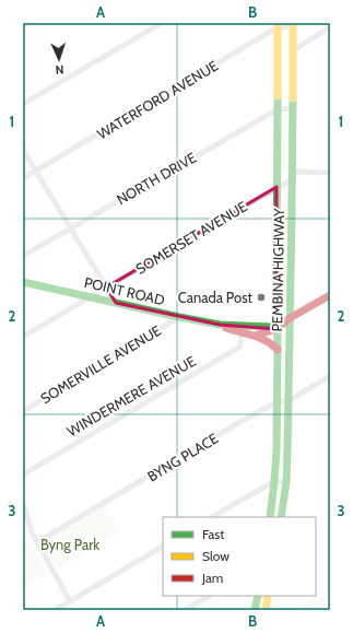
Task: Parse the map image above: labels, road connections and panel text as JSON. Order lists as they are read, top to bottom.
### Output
{
  "streets": {
    "main road": ["PEMBINA HIGHWAY", "POINT ROAD"],
    "street": [
      "WATERFORD AVENUE",
      "NORTH DRIVE",
      "SOMERSET AVENUE",
      "SOMERVILLE AVENUE",
      "WINDERMERE AVENUE",
      "BYNG PLACE"
    ]
  },
  "crossings": [
    ["WATERFORD AVENUE", "PEMBINA HIGHWAY"],
    ["NORTH DRIVE", "PEMBINA HIGHWAY"],
    ["SOMERSET AVENUE", "PEMBINA HIGHWAY"],
    ["SOMERSET AVENUE", "POINT ROAD"],
    ["PEMBINA HIGHWAY", "POINT ROAD"],
    ["PEMBINA HIGHWAY", "BYNG PLACE"],
    ["POINT ROAD", "SOMERVILLE AVENUE"],
    ["POINT ROAD", "WINDERMERE AVENUE"]
  ],
  "parks": ["Byng Park"],
  "places": ["Canada Post"],
  "legend": ["Fast", "Slow", "Jam"],
  "north": "bottom",
  "grid": {
    "columns": ["A", "B"],
    "rows": ["1", "2", "3"]
  }
}
